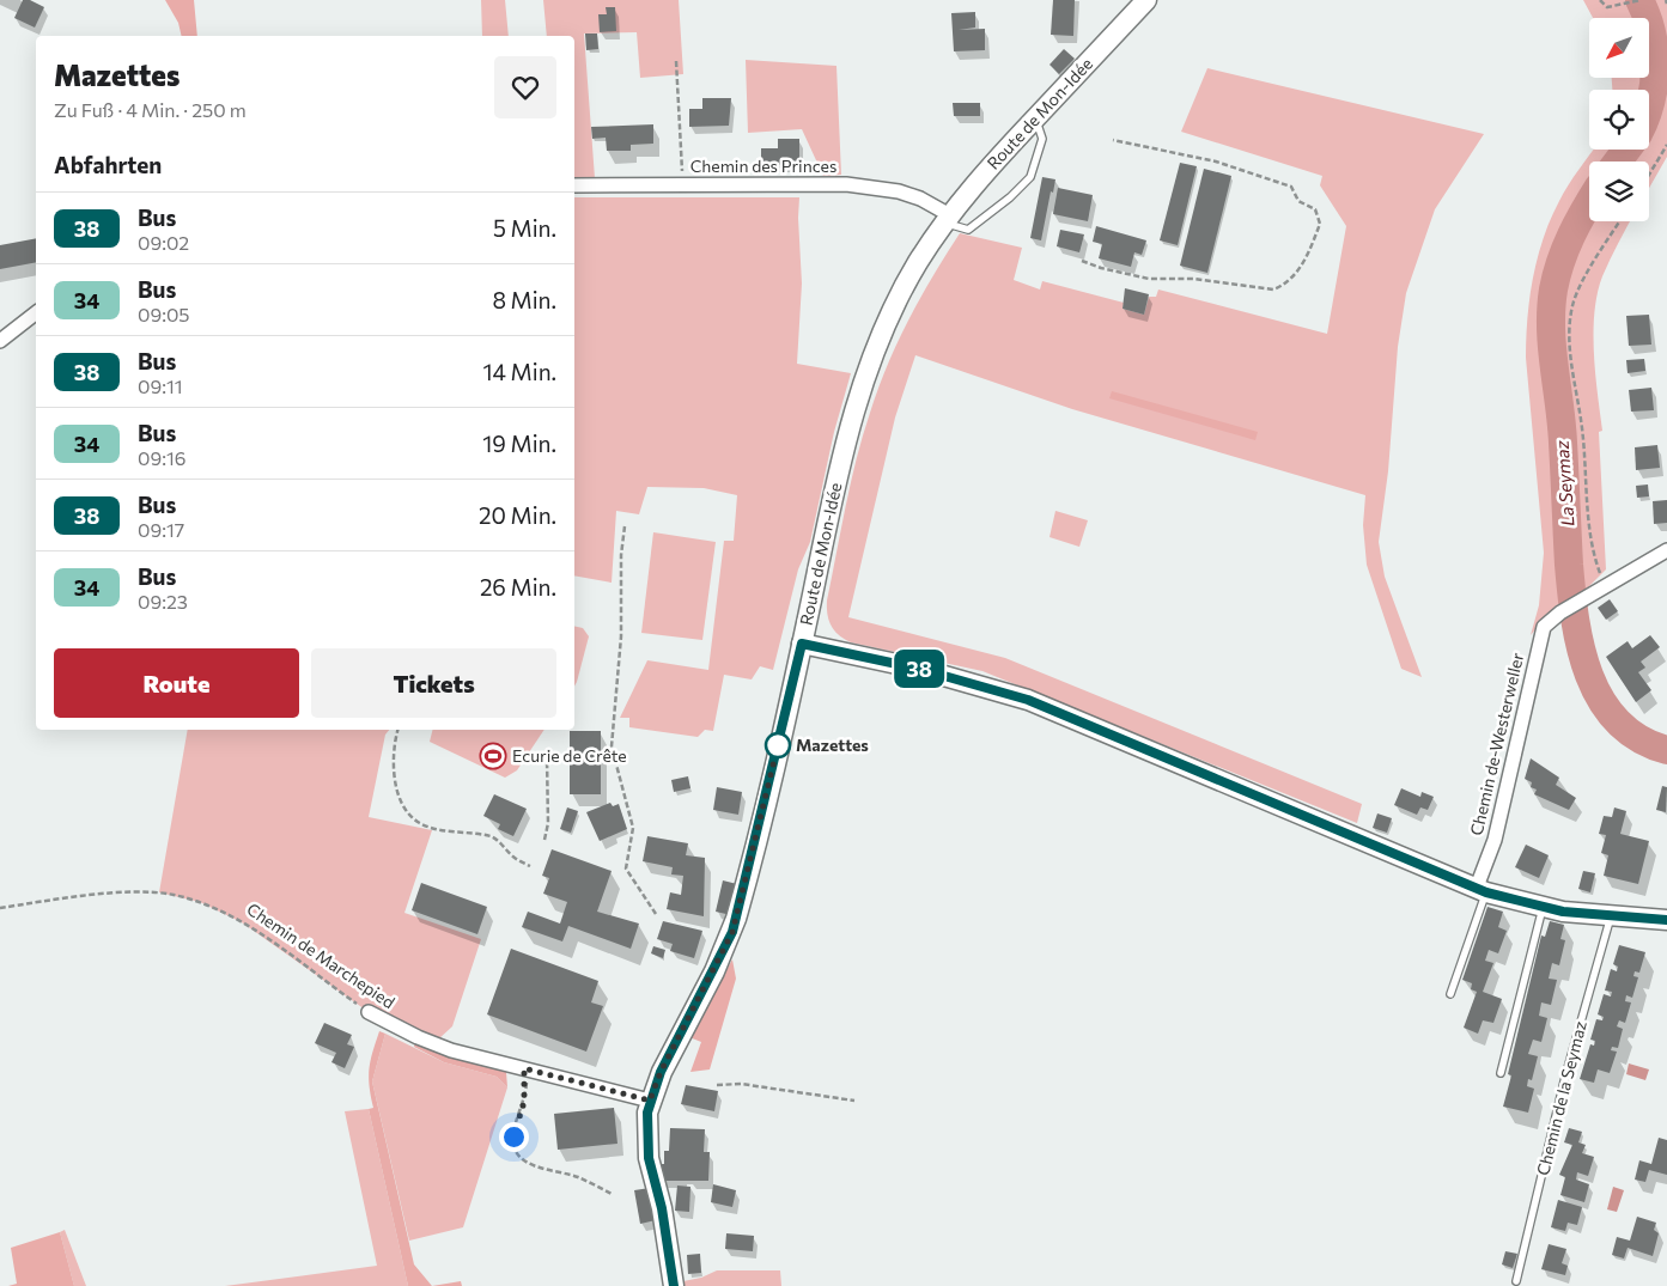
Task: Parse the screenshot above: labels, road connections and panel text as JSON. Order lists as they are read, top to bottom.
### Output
{
  "streets": {
    "street": [
      "Route de Mon-Idée",
      "Chemin des Princes",
      "Chemin de-Westerweller",
      "Chemin de Marchepied"
    ],
    "lane": ["Chemin de la Seymaz"]
  },
  "crossings": [
    ["Route de Mon-Idée", "Chemin des Princes"],
    ["Route de Mon-Idée", "Chemin de Marchepied"]
  ],
  "water": ["La Seymaz"],
  "places": {
    "other": ["Mazettes"],
    "sports": ["Ecurie de Crête"]
  },
  "lines": ["bus line 38"],
  "north": "bottom left",
  "page": {
    "on_map": "38",
    "heading": [
      ["Mazettes", "Zu Fuß · 4 Min. · 250 m"],
      "Abfahrten"
    ],
    "list": [
      {
        "mark": "38",
        "name": "Bus",
        "note": "09:02",
        "value": "5 Min."
      },
      {
        "mark": "34",
        "name": "Bus",
        "note": "09:05",
        "value": "8 Min."
      },
      {
        "mark": "38",
        "name": "Bus",
        "note": "09:11",
        "value": "14 Min."
      },
      {
        "mark": "34",
        "name": "Bus",
        "note": "09:16",
        "value": "19 Min."
      },
      {
        "mark": "38",
        "name": "Bus",
        "note": "09:17",
        "value": "20 Min."
      },
      {
        "mark": "34",
        "name": "Bus",
        "note": "09:23",
        "value": "26 Min."
      }
    ],
    "buttons": ["Route", "Tickets"]
  }
}
